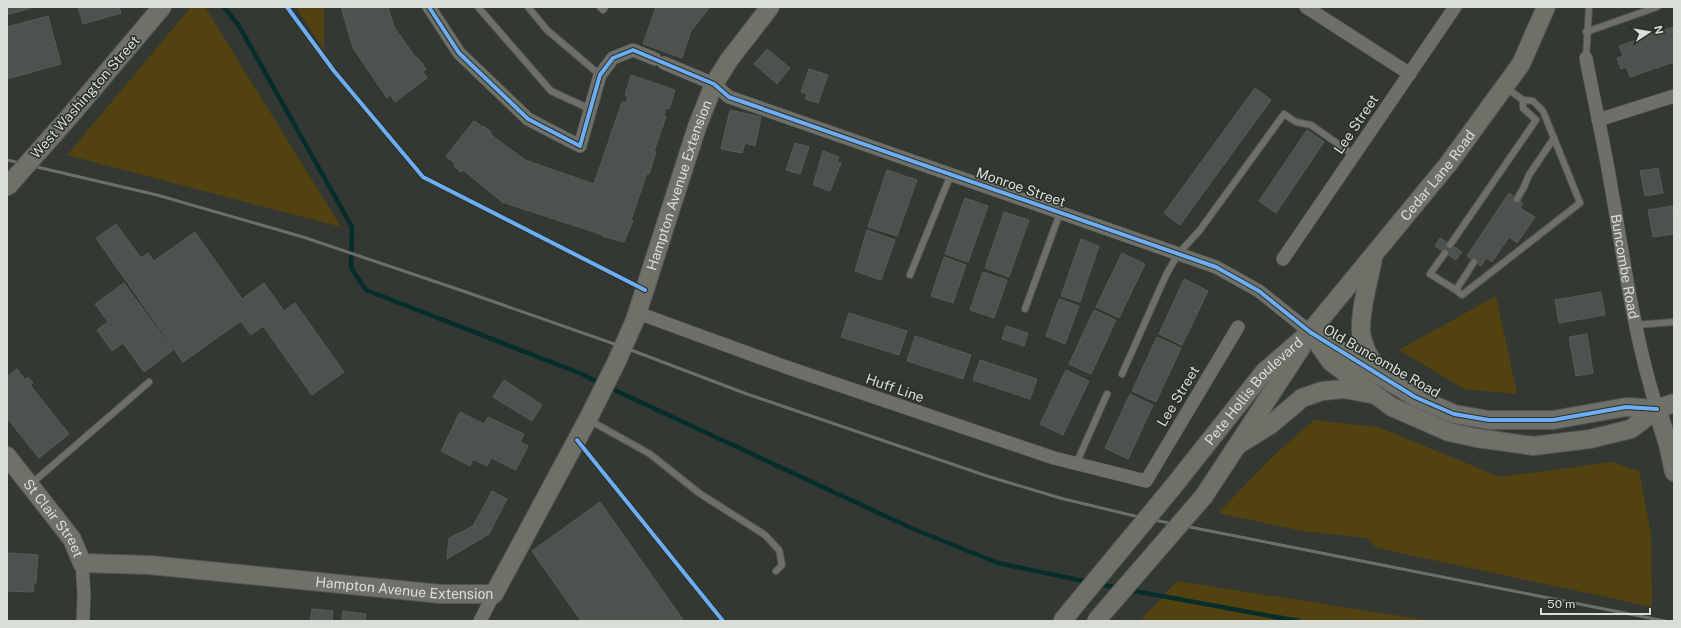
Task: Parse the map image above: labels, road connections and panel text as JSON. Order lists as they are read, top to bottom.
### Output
{
  "streets": {
    "street": [
      "West Washington Street",
      "Lee Street",
      "Cedar Lane Road",
      "Hampton Avenue Extension",
      "Monroe Street",
      "Buncombe Road",
      "Old Buncombe Road",
      "Huff Line",
      "Pete Hollis Boulevard",
      "St Clair Street"
    ]
  },
  "crossings": [
    ["Lee Street", "Huff Line"],
    ["Cedar Lane Road", "Monroe Street"],
    ["Cedar Lane Road", "Old Buncombe Road"],
    ["Cedar Lane Road", "Pete Hollis Boulevard"],
    ["Hampton Avenue Extension", "Monroe Street"],
    ["Hampton Avenue Extension", "Huff Line"],
    ["Hampton Avenue Extension", "St Clair Street"],
    ["Monroe Street", "Old Buncombe Road"],
    ["Monroe Street", "Pete Hollis Boulevard"],
    ["Buncombe Road", "Old Buncombe Road"],
    ["Old Buncombe Road", "Pete Hollis Boulevard"]
  ],
  "scale_bar": "50 m",
  "north": "right"
}
